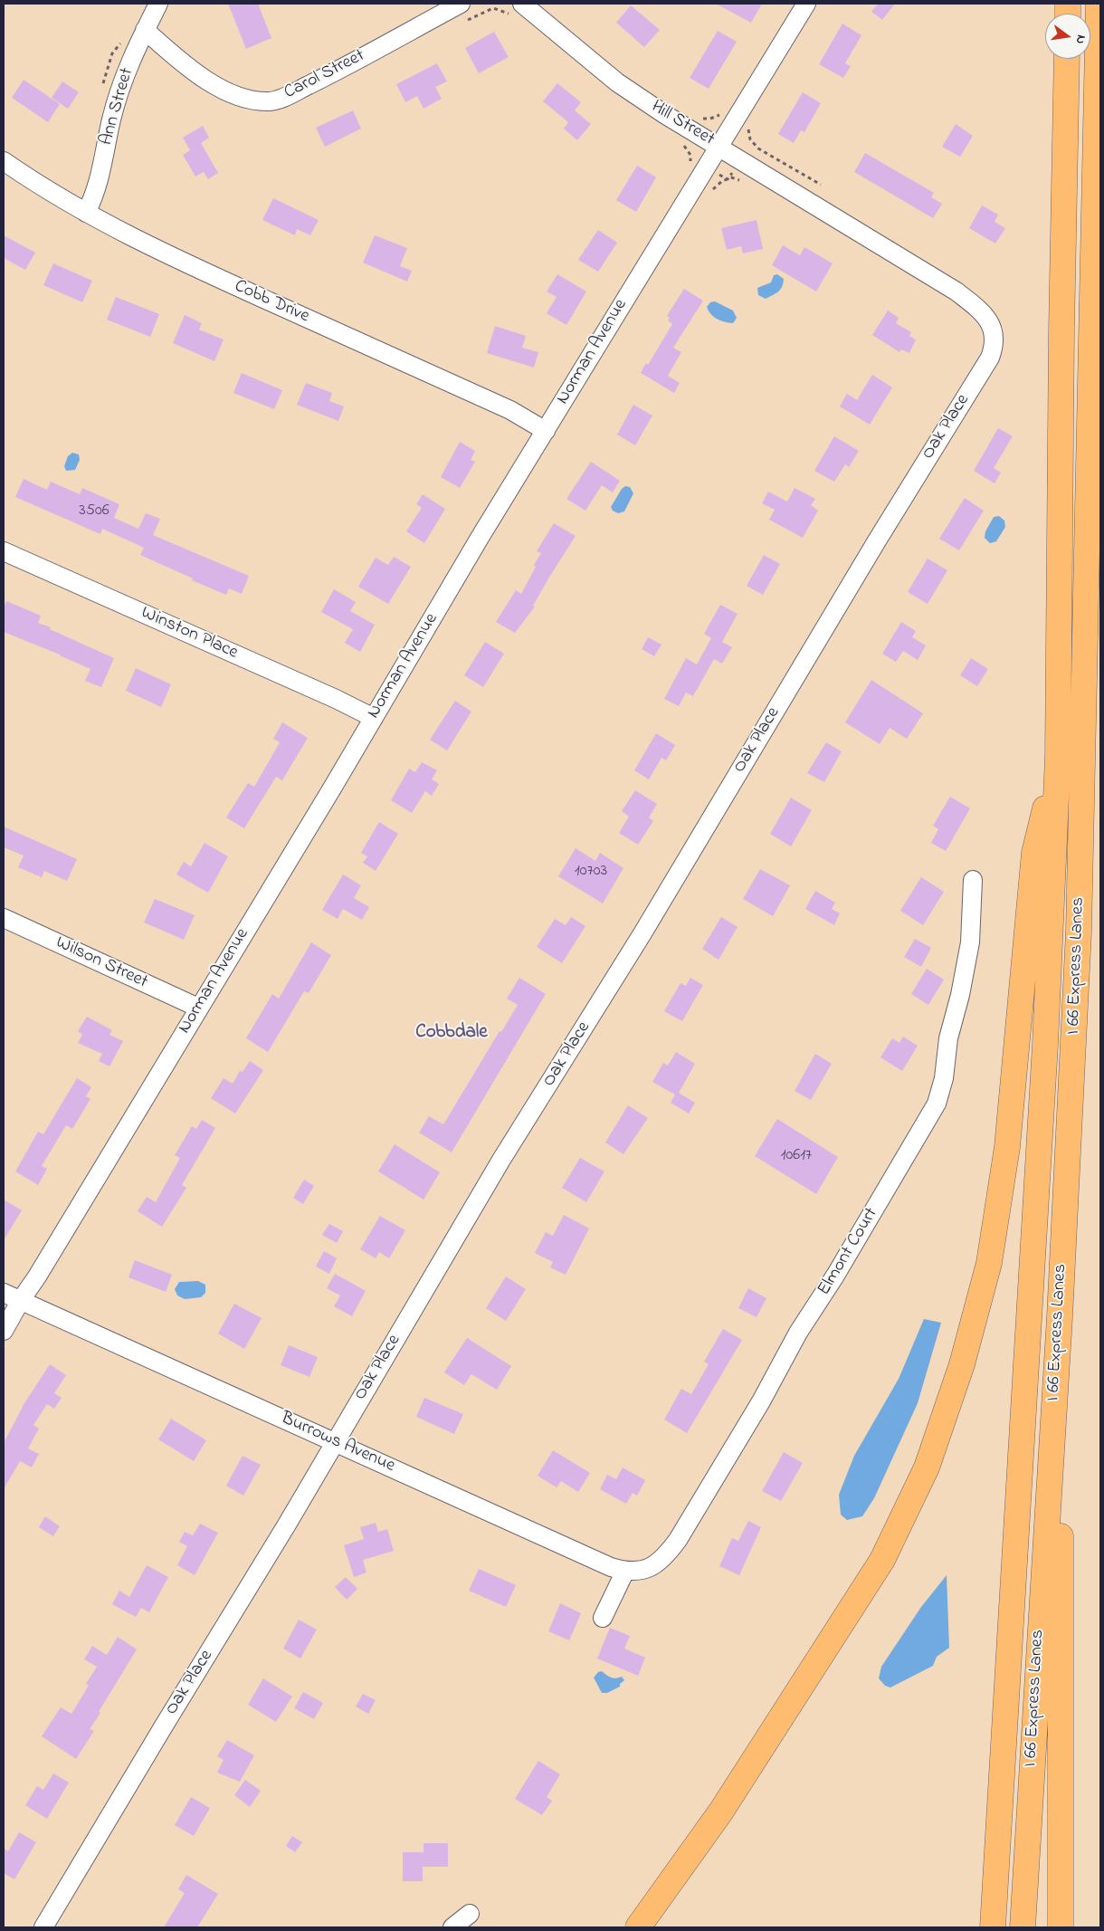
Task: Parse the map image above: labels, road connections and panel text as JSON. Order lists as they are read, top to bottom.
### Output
{
  "streets": {
    "highway": ["I 66 Express Lanes"],
    "street": [
      "Carol Street",
      "Ann Street",
      "Hill Street",
      "Cobb Drive",
      "Norman Avenue",
      "Oak Place",
      "Winston Place",
      "Wilson Street",
      "Elmont Court",
      "Burrows Avenue"
    ]
  },
  "crossings": [
    ["Carol Street", "Ann Street"],
    ["Ann Street", "Cobb Drive"],
    ["Hill Street", "Norman Avenue"],
    ["Hill Street", "Oak Place"],
    ["Cobb Drive", "Norman Avenue"],
    ["Norman Avenue", "Winston Place"],
    ["Norman Avenue", "Wilson Street"],
    ["Norman Avenue", "Burrows Avenue"],
    ["Oak Place", "Burrows Avenue"],
    ["Elmont Court", "Burrows Avenue"]
  ],
  "districts": ["Cobbdale"],
  "house_numbers": ["3506", "10703", "10617"],
  "north": "right"
}
